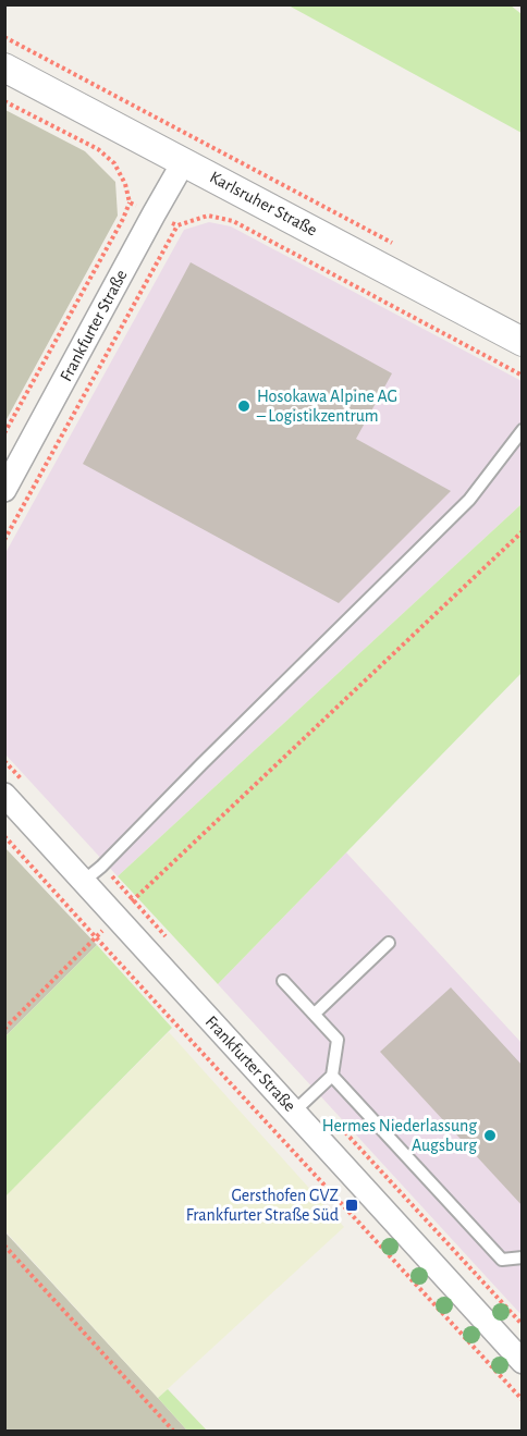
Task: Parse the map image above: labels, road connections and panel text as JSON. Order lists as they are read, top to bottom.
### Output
{
  "streets": {
    "street": ["Karlsruher Straße", "Frankfurter Straße"]
  },
  "crossings": [
    ["Karlsruher Straße", "Frankfurter Straße"]
  ],
  "places": {
    "other": ["Hosokawa Alpine AG – Logistikzentrum", "Hermes Niederlassung Augsburg"],
    "transit": ["Gersthofen GVZ Frankfurter Straße Süd"]
  }
}
